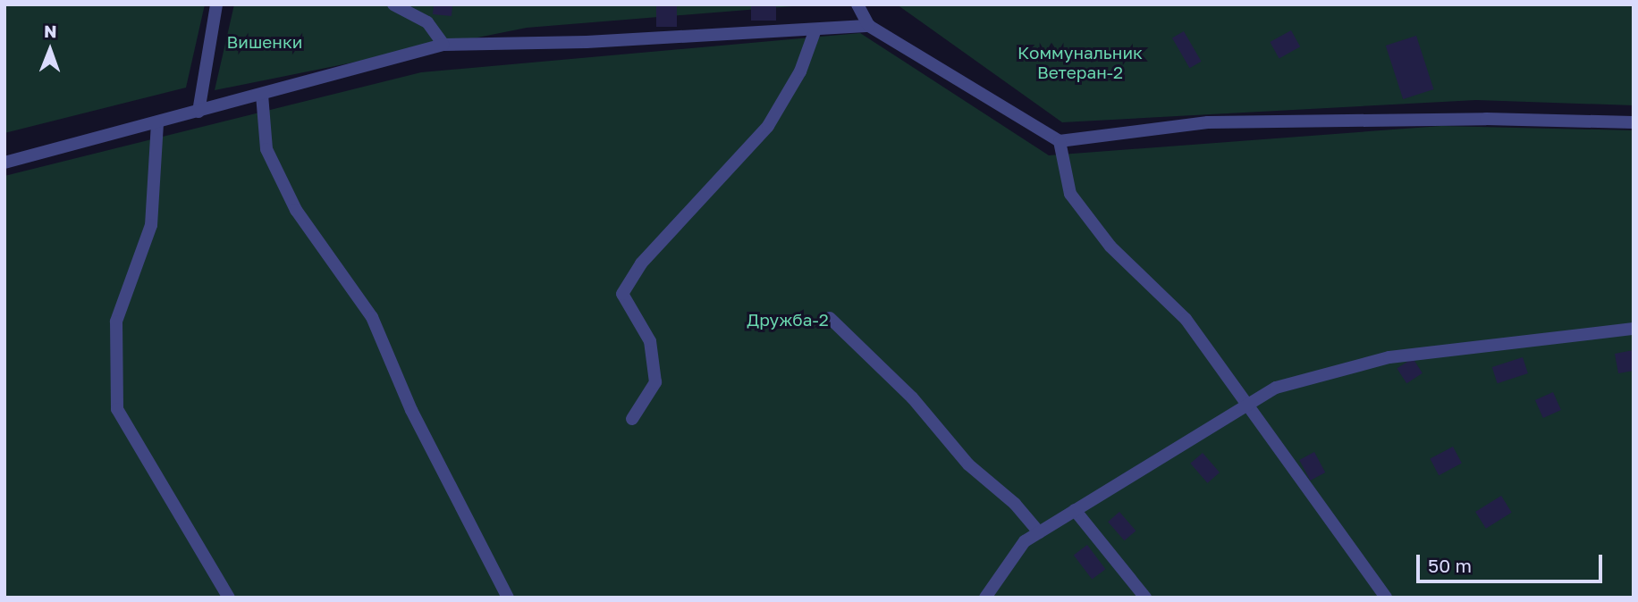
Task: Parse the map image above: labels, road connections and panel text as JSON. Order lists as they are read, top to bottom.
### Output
{
  "parks": ["Вишенки", "Коммунальник Ветеран-2", "Дружба-2"],
  "scale_bar": "50 m",
  "north": "top"
}
